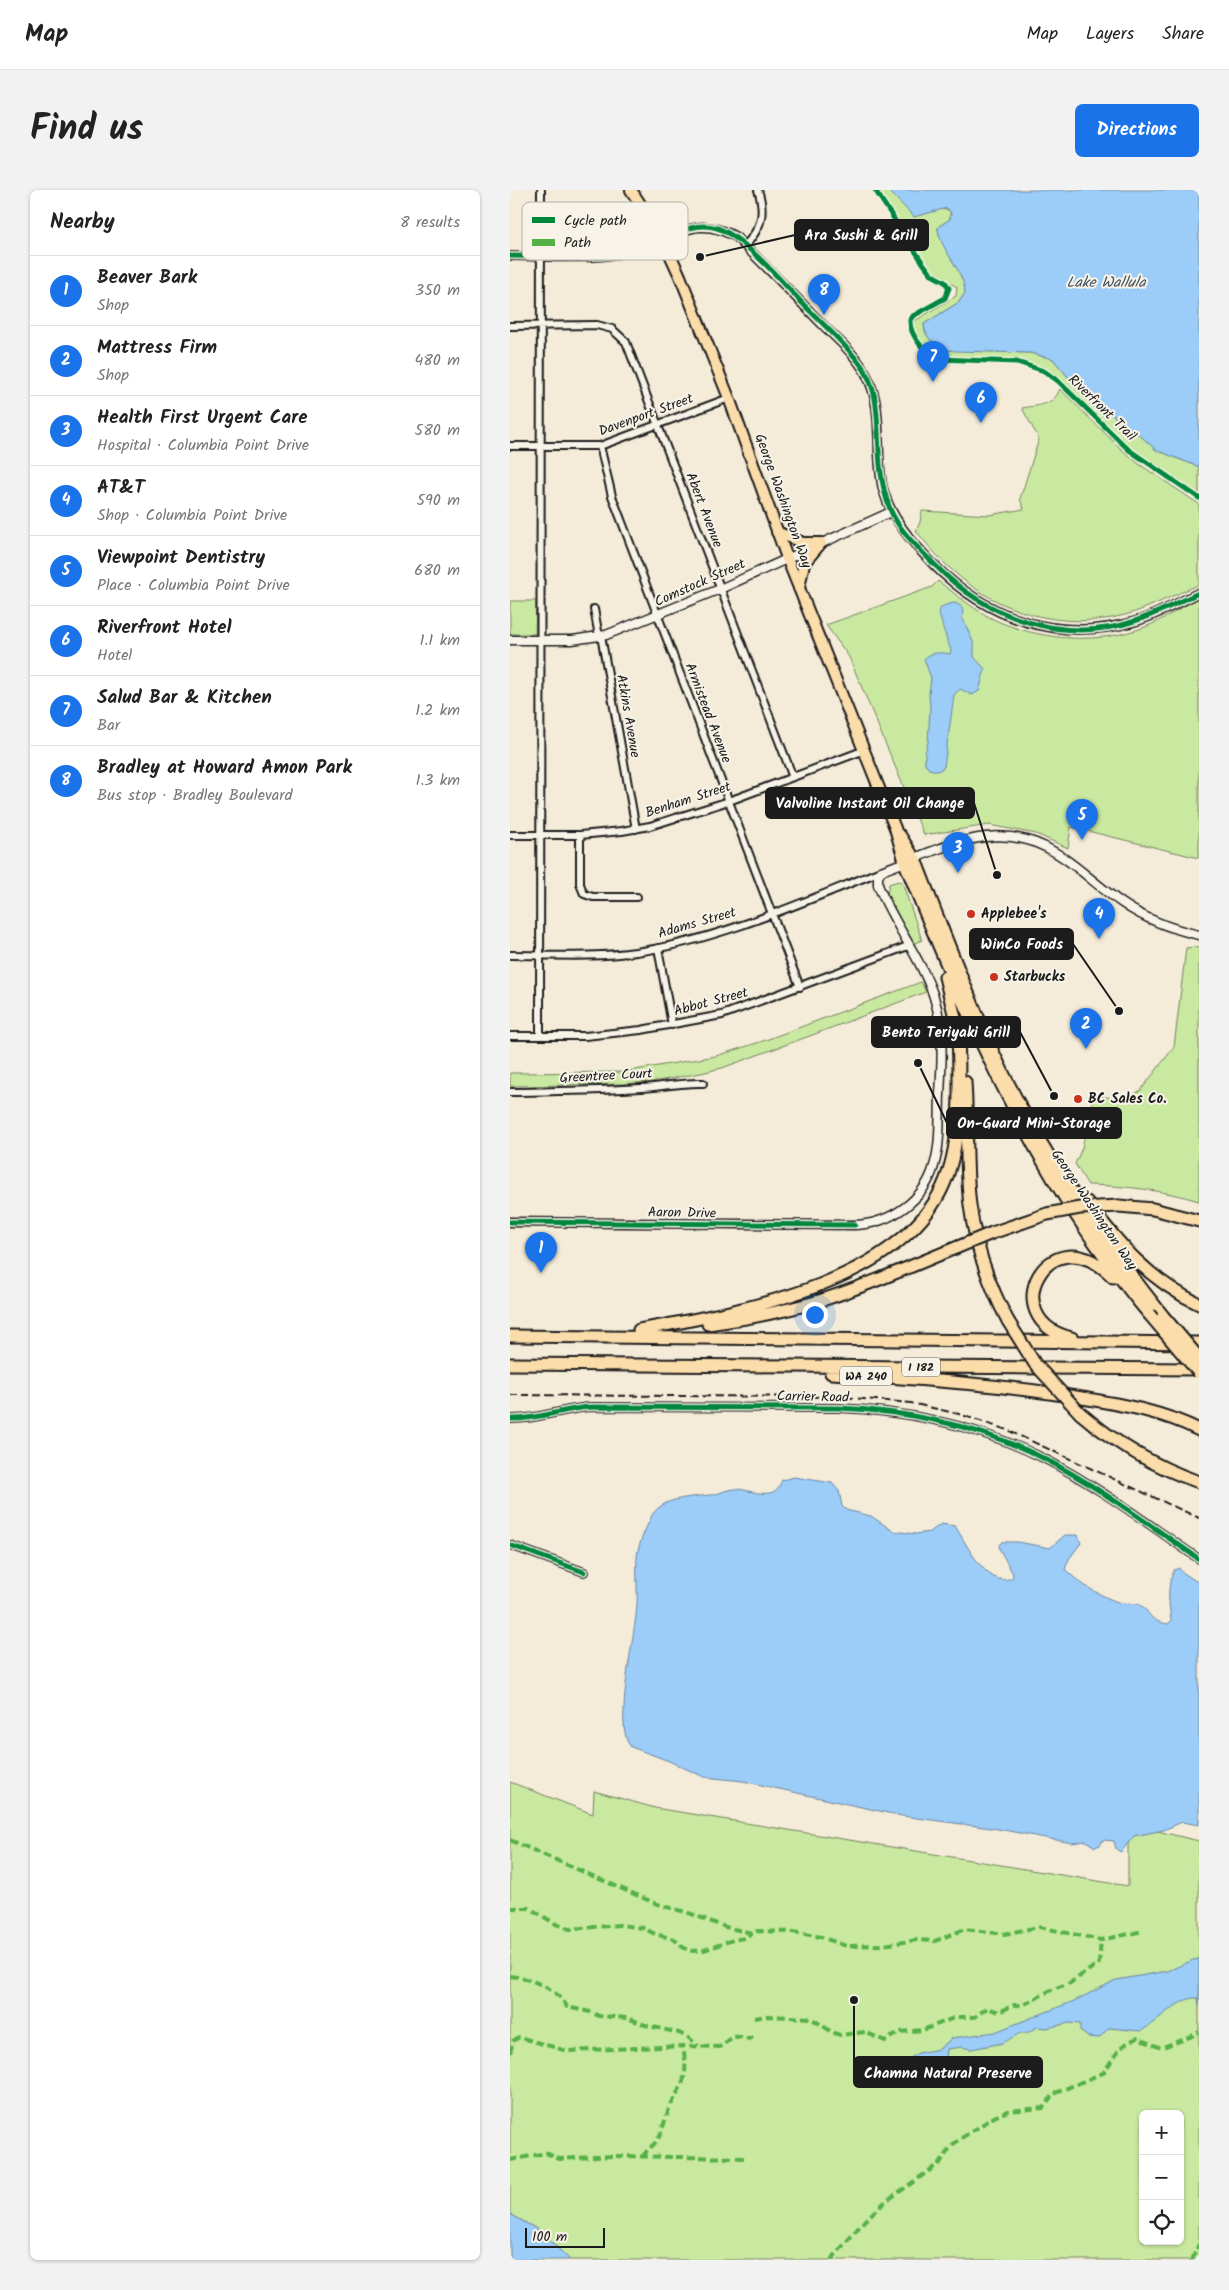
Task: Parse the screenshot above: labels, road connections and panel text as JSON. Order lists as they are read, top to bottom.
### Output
{
  "streets": {
    "highway": ["George Washington Way", "I 182", "WA 240"],
    "street": [
      "Davenport Street",
      "Abert Avenue",
      "Comstock Street",
      "Armistead Avenue",
      "Atkins Avenue",
      "Benham Street",
      "Adams Street",
      "Abbot Street",
      "Greentree Court",
      "Aaron Drive",
      "Carrier Road"
    ],
    "cycle path": ["Riverfront Trail"]
  },
  "crossings": [
    ["Davenport Street", "George Washington Way"],
    ["Davenport Street", "Abert Avenue"],
    ["Davenport Street", "Armistead Avenue"],
    ["George Washington Way", "Comstock Street"],
    ["George Washington Way", "Benham Street"],
    ["Abert Avenue", "Comstock Street"],
    ["Abert Avenue", "Benham Street"],
    ["Comstock Street", "Armistead Avenue"],
    ["Comstock Street", "Atkins Avenue"],
    ["Armistead Avenue", "Benham Street"],
    ["Armistead Avenue", "Adams Street"],
    ["Armistead Avenue", "Abbot Street"],
    ["Atkins Avenue", "Benham Street"],
    ["Adams Street", "Aaron Drive"],
    ["Abbot Street", "Aaron Drive"],
    ["I 182", "WA 240"]
  ],
  "water": ["Lake Wallula"],
  "places": [
    "Ara Sushi & Grill",
    "Valvoline Instant Oil Change",
    "Applebee's",
    "Starbucks",
    "WinCo Foods",
    "On-Guard Mini-Storage",
    "Bento Teriyaki Grill",
    "BC Sales Co.",
    "Chamna Natural Preserve"
  ],
  "legend": ["Cycle path", "Path"],
  "scale_bar": "100 m",
  "page": {
    "header": "Map",
    "nav": ["Map", "Layers", "Share"],
    "title": "Find us",
    "buttons": "Directions",
    "heading": ["Nearby", "8 results"],
    "list": [
      {
        "mark": "1",
        "name": "Beaver Bark",
        "note": "Shop",
        "value": "350 m"
      },
      {
        "mark": "2",
        "name": "Mattress Firm",
        "note": "Shop",
        "value": "480 m"
      },
      {
        "mark": "3",
        "name": "Health First Urgent Care",
        "note": "Hospital · Columbia Point Drive",
        "value": "580 m"
      },
      {
        "mark": "4",
        "name": "AT&T",
        "note": "Shop · Columbia Point Drive",
        "value": "590 m"
      },
      {
        "mark": "5",
        "name": "Viewpoint Dentistry",
        "note": "Place · Columbia Point Drive",
        "value": "680 m"
      },
      {
        "mark": "6",
        "name": "Riverfront Hotel",
        "note": "Hotel",
        "value": "1.1 km"
      },
      {
        "mark": "7",
        "name": "Salud Bar & Kitchen",
        "note": "Bar",
        "value": "1.2 km"
      },
      {
        "mark": "8",
        "name": "Bradley at Howard Amon Park",
        "note": "Bus stop · Bradley Boulevard",
        "value": "1.3 km"
      }
    ],
    "pins": [
      "8",
      "7",
      "6",
      "5",
      "3",
      "4",
      "2",
      "1"
    ],
    "map_buttons": ["+", "−"],
    "scale": "100 m"
  }
}
